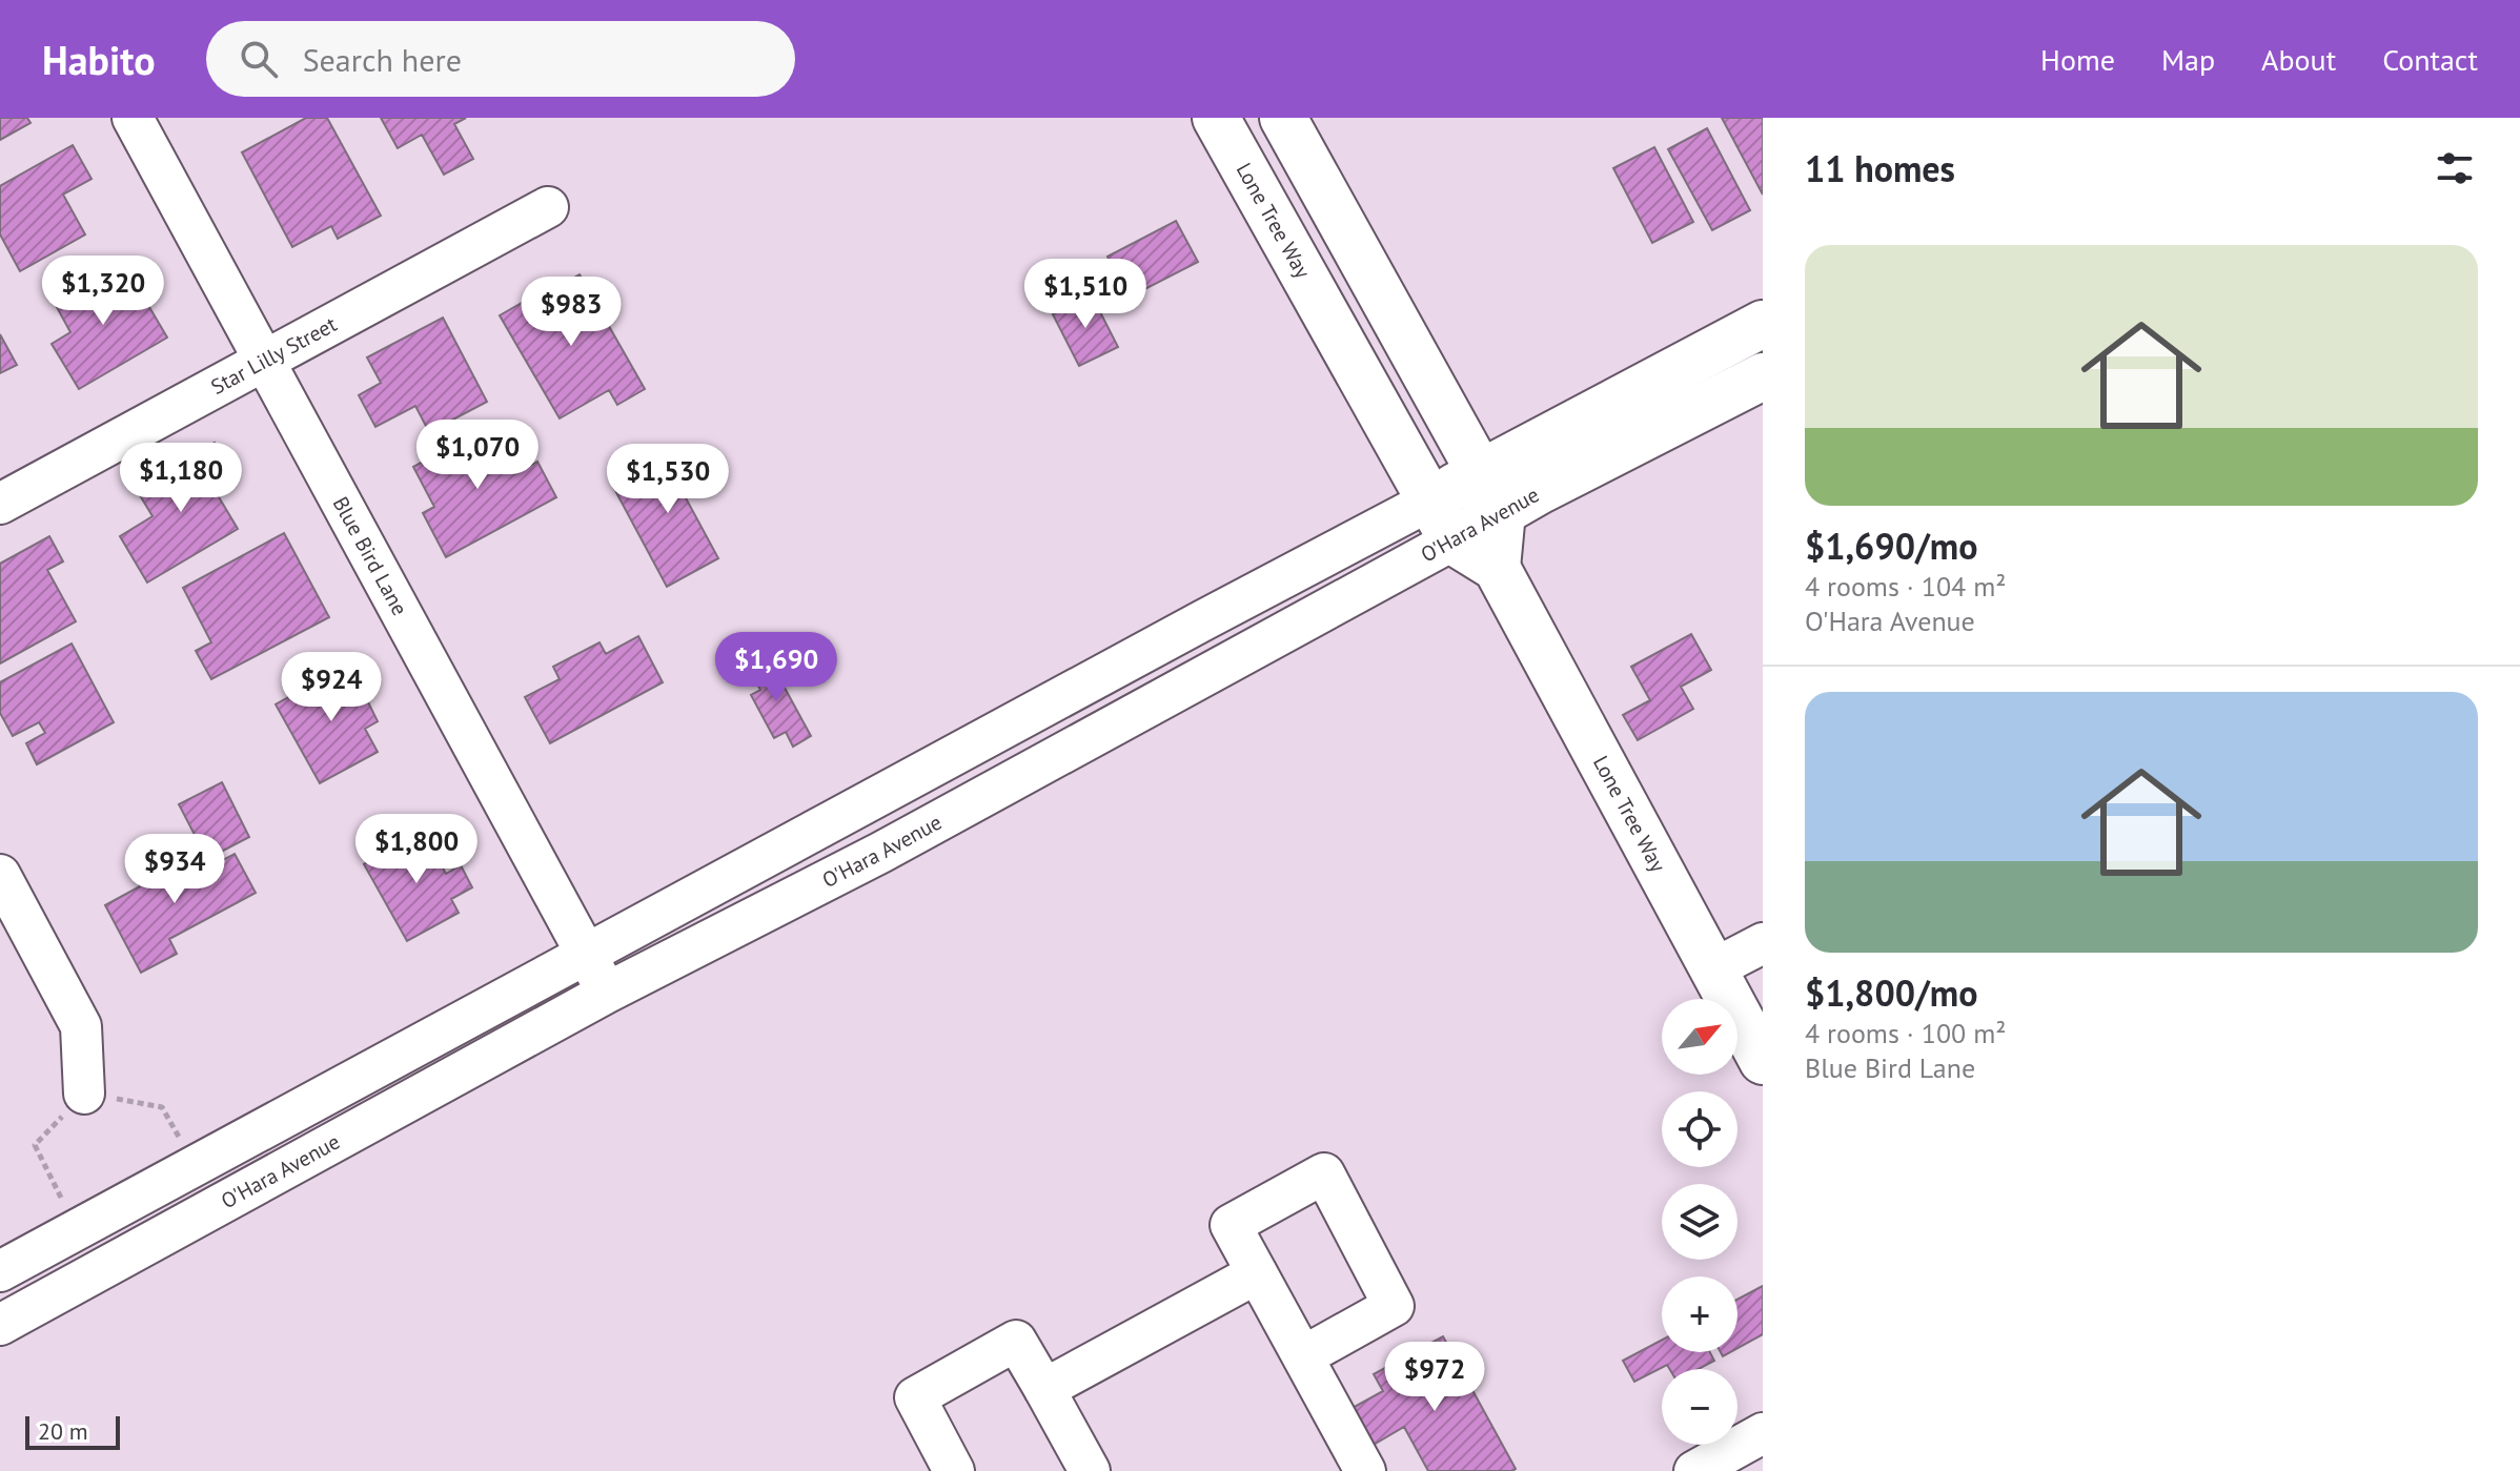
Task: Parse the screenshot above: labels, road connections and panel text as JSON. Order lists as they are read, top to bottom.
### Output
{
  "streets": {
    "main road": ["Lone Tree Way", "O'Hara Avenue"],
    "street": ["Star Lilly Street", "Blue Bird Lane"]
  },
  "crossings": [
    ["Lone Tree Way", "O'Hara Avenue"],
    ["Star Lilly Street", "Blue Bird Lane"],
    ["O'Hara Avenue", "Blue Bird Lane"]
  ],
  "scale_bar": "20 m",
  "north": "top right",
  "page": {
    "header": "Habito",
    "search": "Search here",
    "nav": [
      "Home",
      "Map",
      "About",
      "Contact"
    ],
    "heading": "11 homes",
    "list": [
      {
        "name": "$1,690/mo",
        "note": "4 rooms · 104 m² · O'Hara Avenue"
      },
      {
        "name": "$1,800/mo",
        "note": "4 rooms · 100 m² · Blue Bird Lane"
      }
    ],
    "price": [
      "$1,320",
      "$1,510",
      "$983",
      "$1,070",
      "$1,180",
      "$1,530",
      "$1,690",
      "$924",
      "$1,800",
      "$934",
      "$972"
    ],
    "map_buttons": ["+", "−"],
    "scale": "20 m"
  }
}
